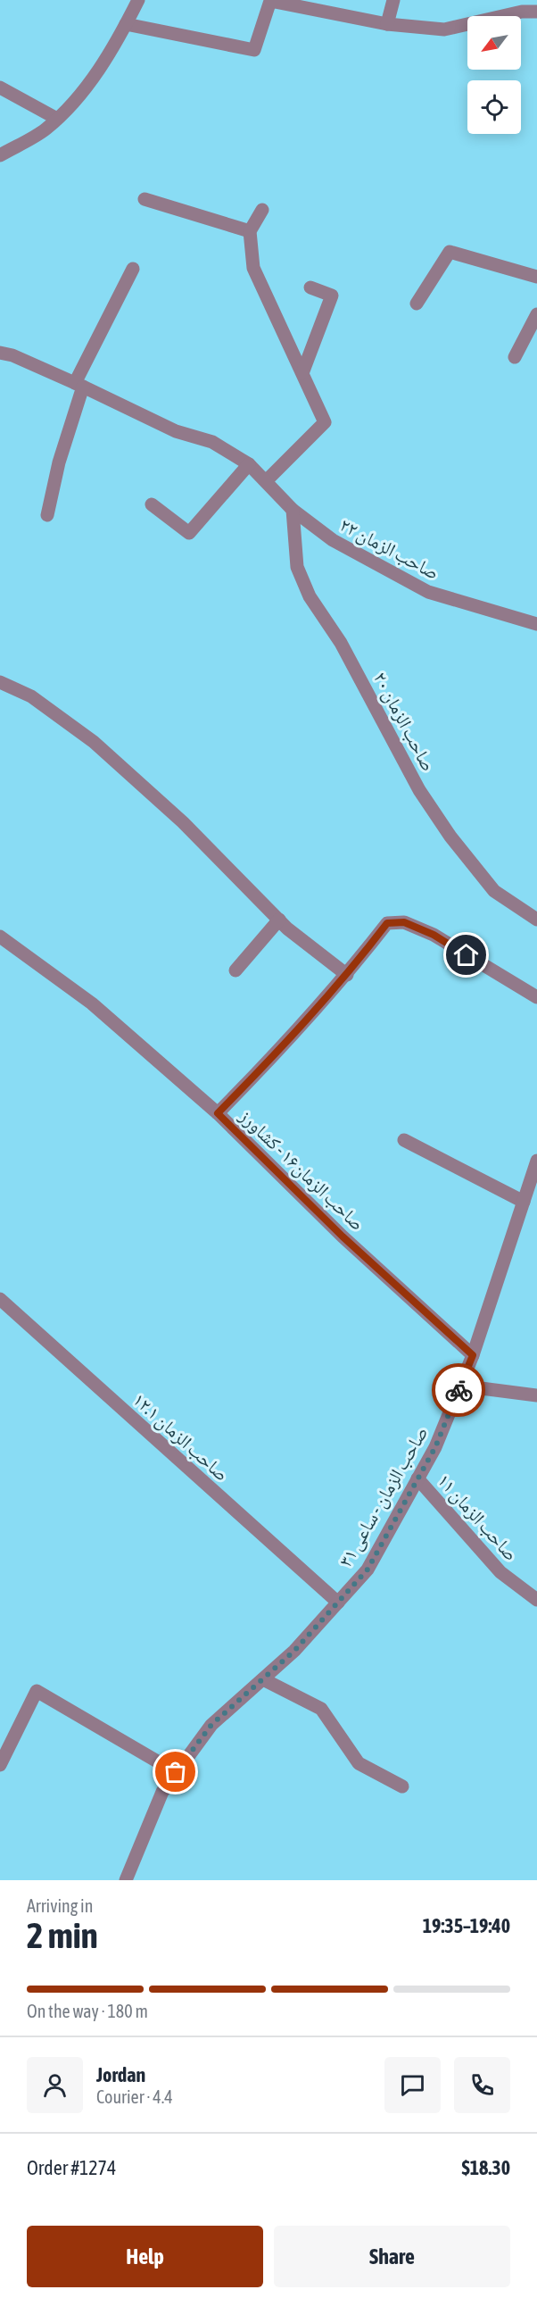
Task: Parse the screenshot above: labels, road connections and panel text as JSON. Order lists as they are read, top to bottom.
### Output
{
  "streets": {
    "street": [
      "صاحب الزمان ۲۲",
      "صاحب الزمان ۲۰",
      "صاحب الزمان۱۶ - کشاورز",
      "صاحب الزمان ۱۲.۱",
      "صاحب الزمان - ساعی ۳۱",
      "صاحب الزمان ۱۱"
    ]
  },
  "crossings": [
    ["صاحب الزمان ۲۲", "صاحب الزمان ۲۰"],
    ["صاحب الزمان۱۶ - کشاورز", "صاحب الزمان - ساعی ۳۱"],
    ["صاحب الزمان ۱۲.۱", "صاحب الزمان - ساعی ۳۱"],
    ["صاحب الزمان - ساعی ۳۱", "صاحب الزمان ۱۱"]
  ],
  "north": "bottom left",
  "page": {
    "heading": ["2 min", "Arriving in", "19:35–19:40"],
    "panel": [
      "Jordan",
      "Courier · 4.4",
      "Order #1274",
      "$18.30"
    ],
    "bar": "On the way · 180 m",
    "buttons": ["Help", "Share"]
  }
}
